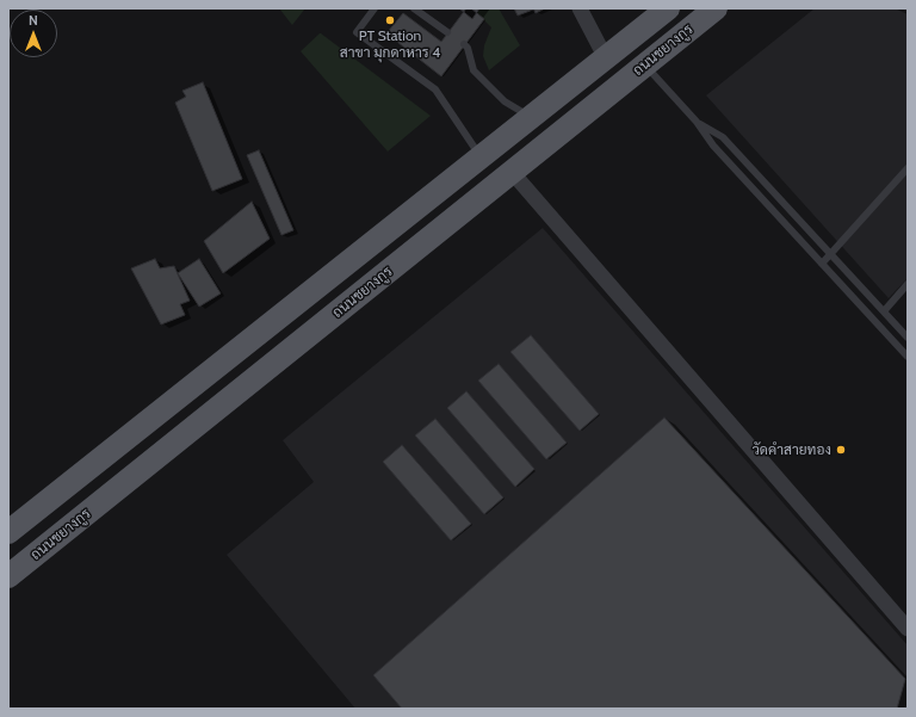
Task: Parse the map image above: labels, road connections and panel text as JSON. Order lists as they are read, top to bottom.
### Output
{
  "streets": {
    "main road": ["ถนนชยางกูร"]
  },
  "places": ["PT Station สาขา มุกดาหาร 4", "วัดคำสายทอง"],
  "north": "top"
}
